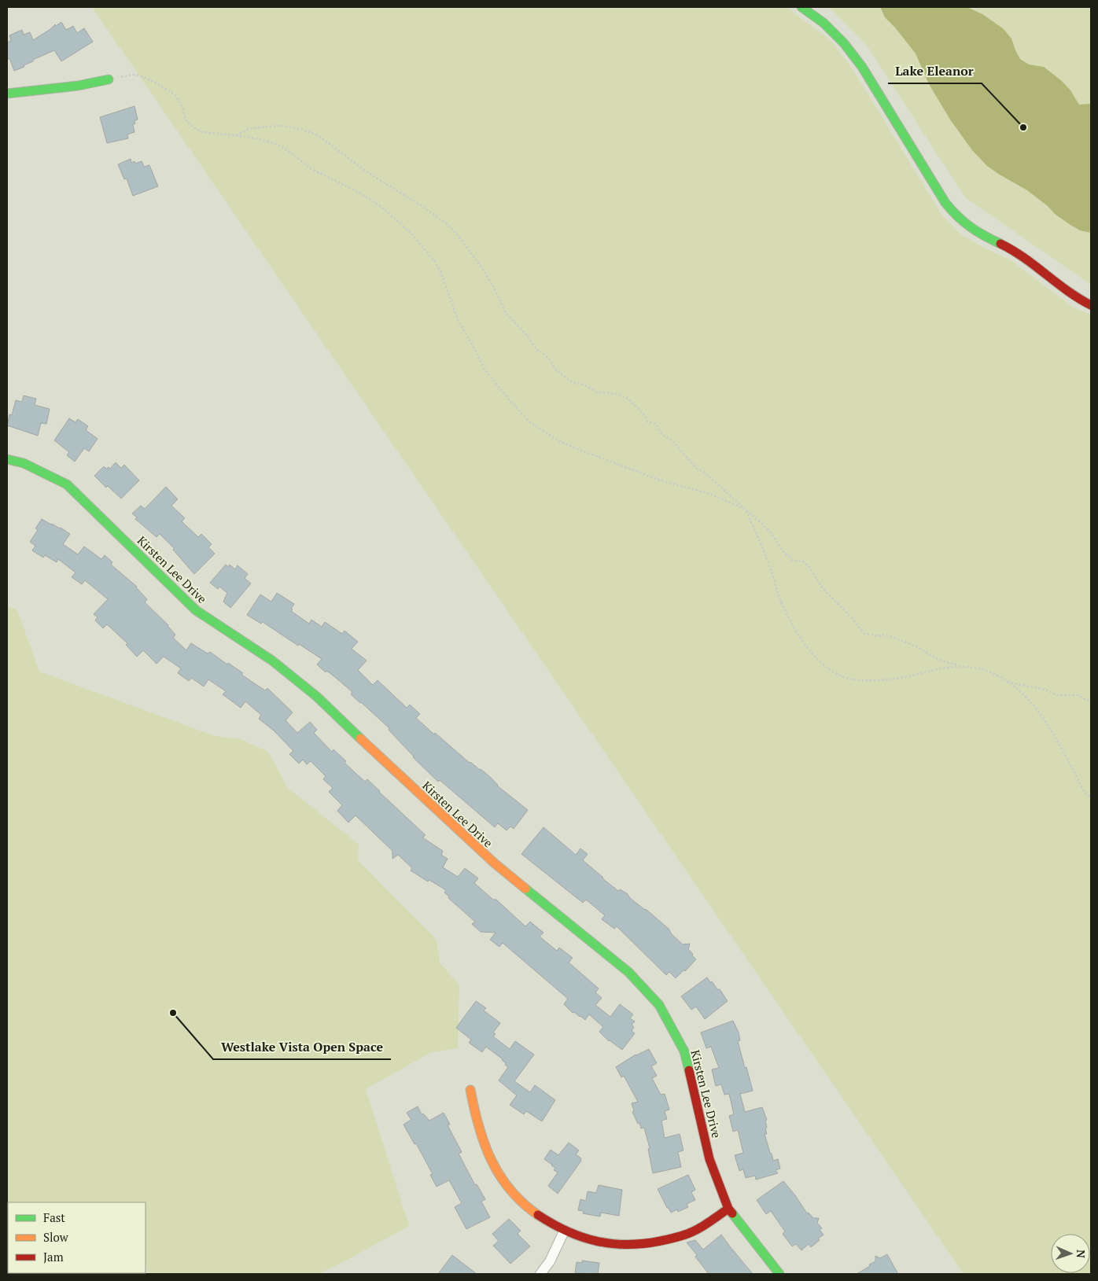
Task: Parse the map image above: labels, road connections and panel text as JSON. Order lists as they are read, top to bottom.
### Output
{
  "streets": {
    "street": ["Kirsten Lee Drive"]
  },
  "places": ["Lake Eleanor", "Westlake Vista Open Space"],
  "legend": ["Fast", "Slow", "Jam"],
  "north": "right"
}
